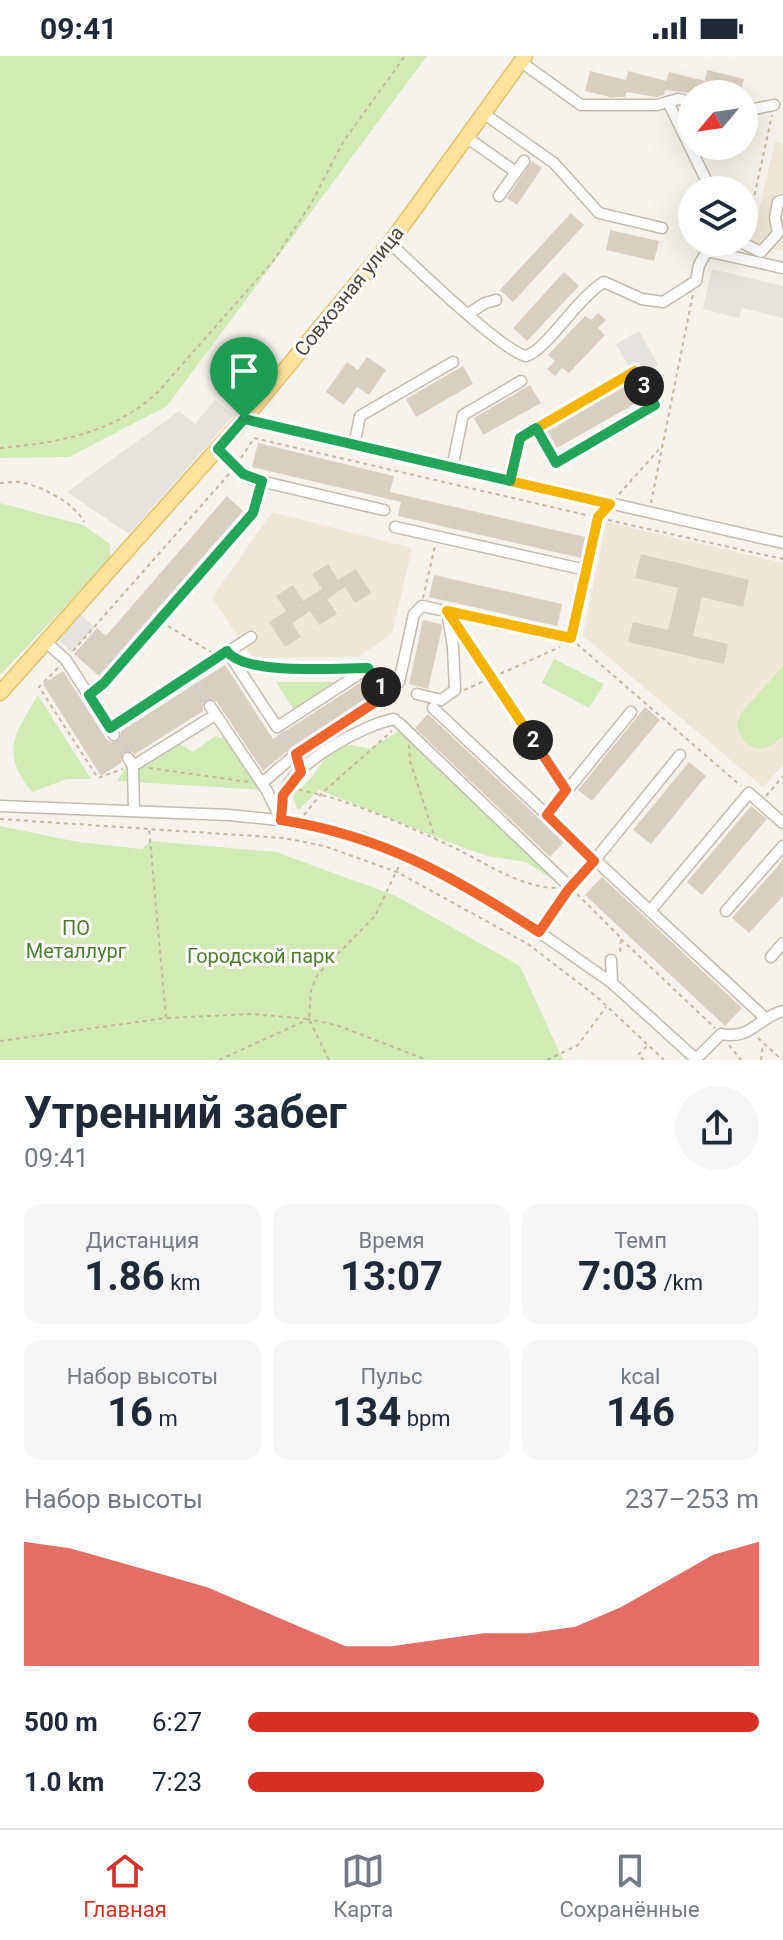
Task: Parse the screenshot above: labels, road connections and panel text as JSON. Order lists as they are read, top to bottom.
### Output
{
  "streets": {
    "main road": ["Совхозная улица"]
  },
  "parks": ["ПО Металлург", "Городской парк"],
  "north": "bottom left",
  "page": {
    "status": "09:41",
    "pins": ["3", "1", "2"],
    "heading": ["Утренний забег", "09:41"],
    "stats": [
      ["Дистанция", "1.86 km"],
      ["Время", "13:07"],
      ["Темп", "7:03 /km"],
      ["Набор высоты", "16 m"],
      ["Пульс", "134 bpm"],
      ["kcal", "146"]
    ],
    "chart": ["Набор высоты", "237–253 m"],
    "list": [
      {
        "name": "500 m",
        "note": "6:27"
      },
      {
        "name": "1.0 km",
        "note": "7:23"
      }
    ],
    "tabs": ["Главная", "Карта", "Сохранённые"]
  }
}
